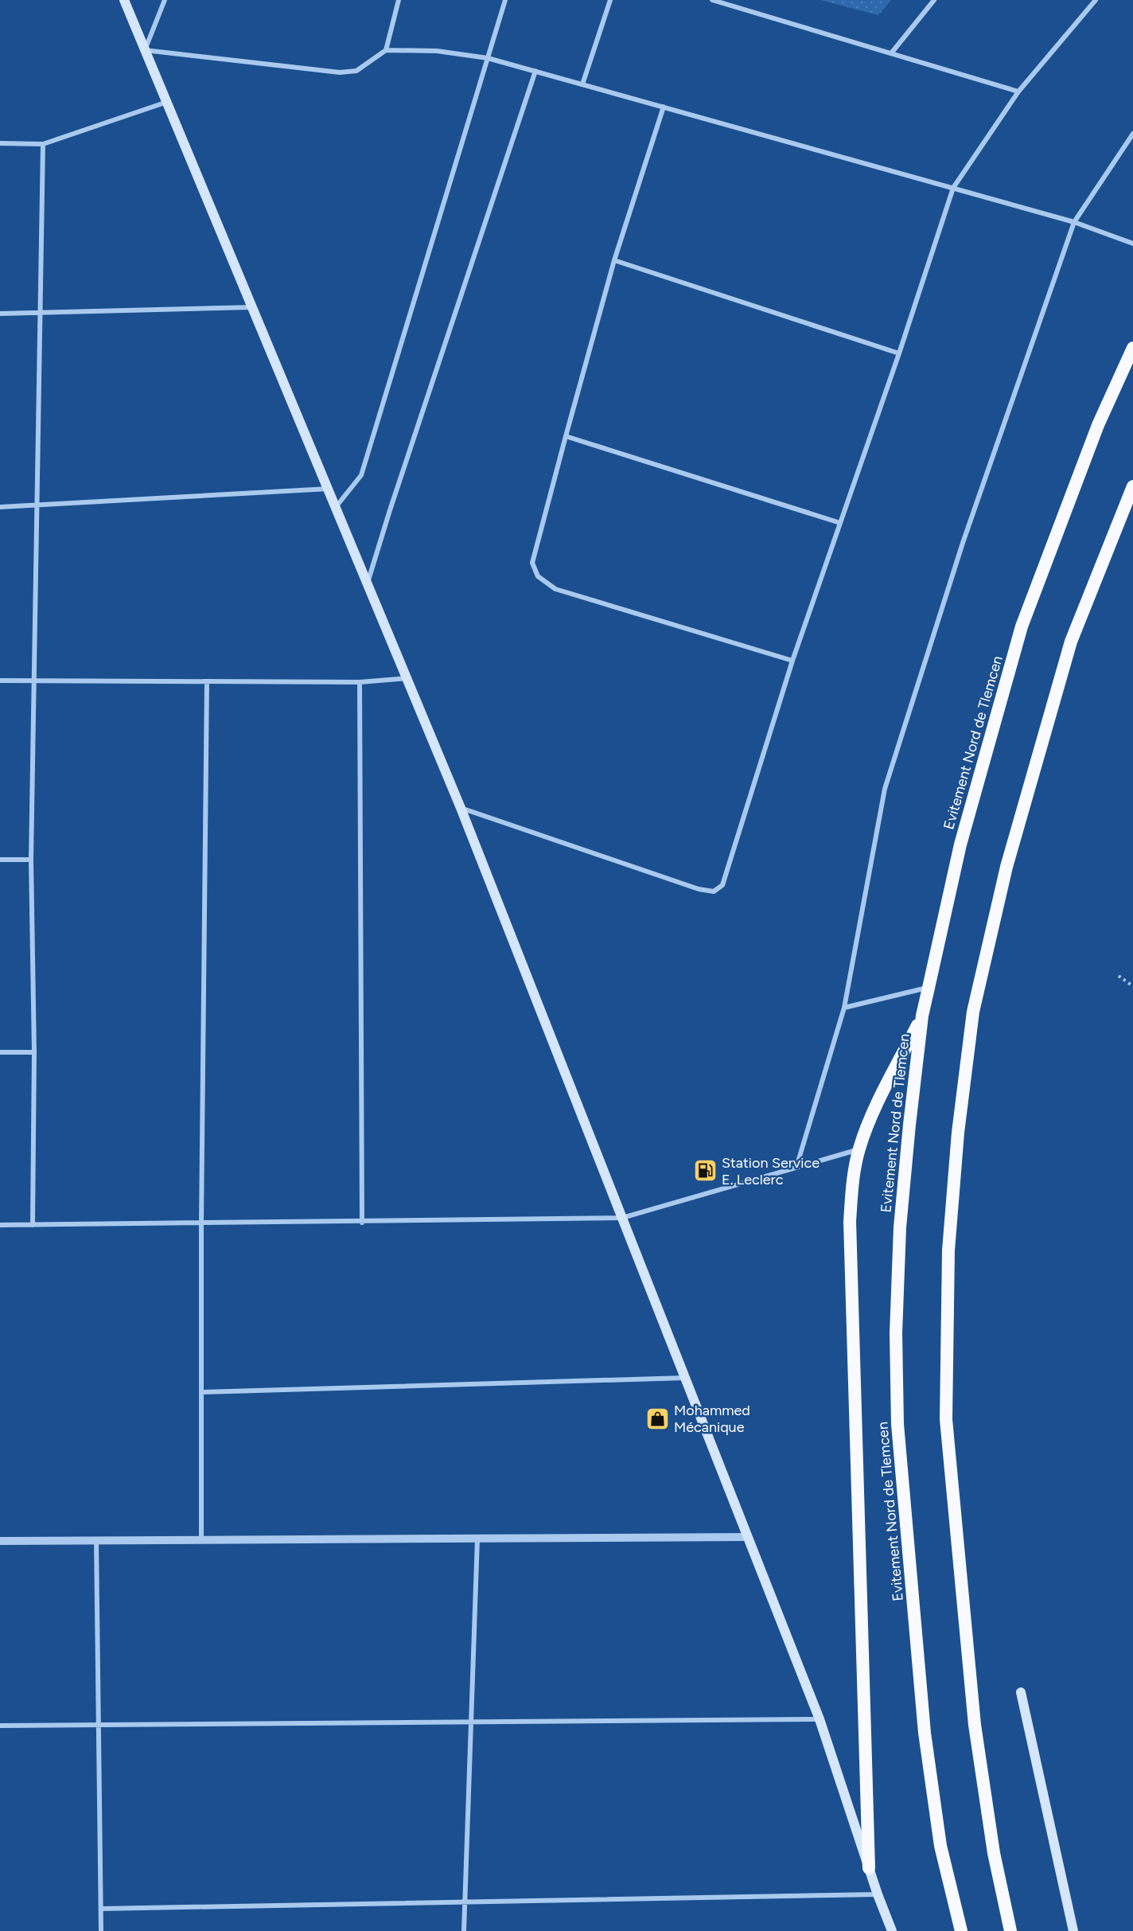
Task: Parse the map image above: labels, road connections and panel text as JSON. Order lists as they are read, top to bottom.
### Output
{
  "streets": {
    "highway": ["Evitement Nord de Tlemcen"]
  },
  "places": {
    "fuel station": ["Station Service E. Leclerc"],
    "shop": ["Mohammed Mécanique"]
  }
}
